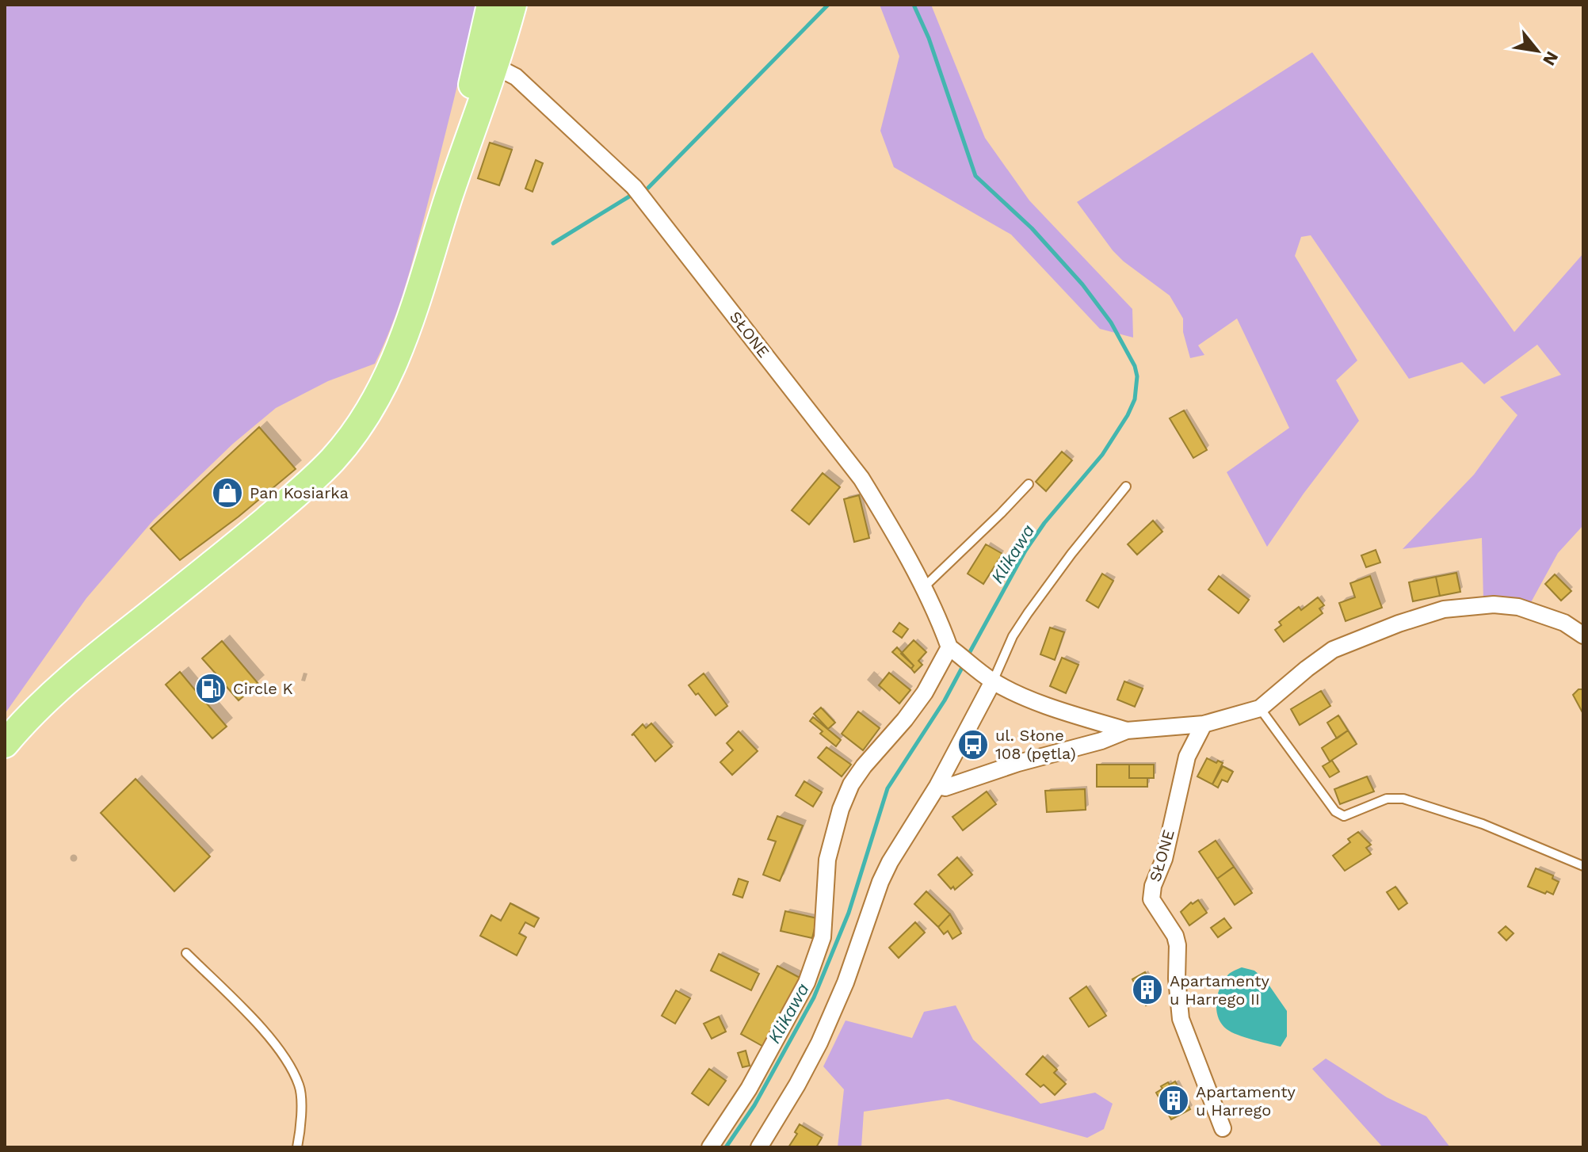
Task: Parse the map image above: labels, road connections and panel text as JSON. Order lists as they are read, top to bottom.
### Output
{
  "streets": {
    "street": ["SŁONE"]
  },
  "water": ["Klikawa"],
  "places": {
    "shop": ["Pan Kosiarka"],
    "fuel station": ["Circle K"],
    "bus stop": ["ul. Słone 108 (pętla)"],
    "building": ["Apartamenty u Harrego II", "Apartamenty u Harrego"]
  },
  "north": "bottom right"
}
